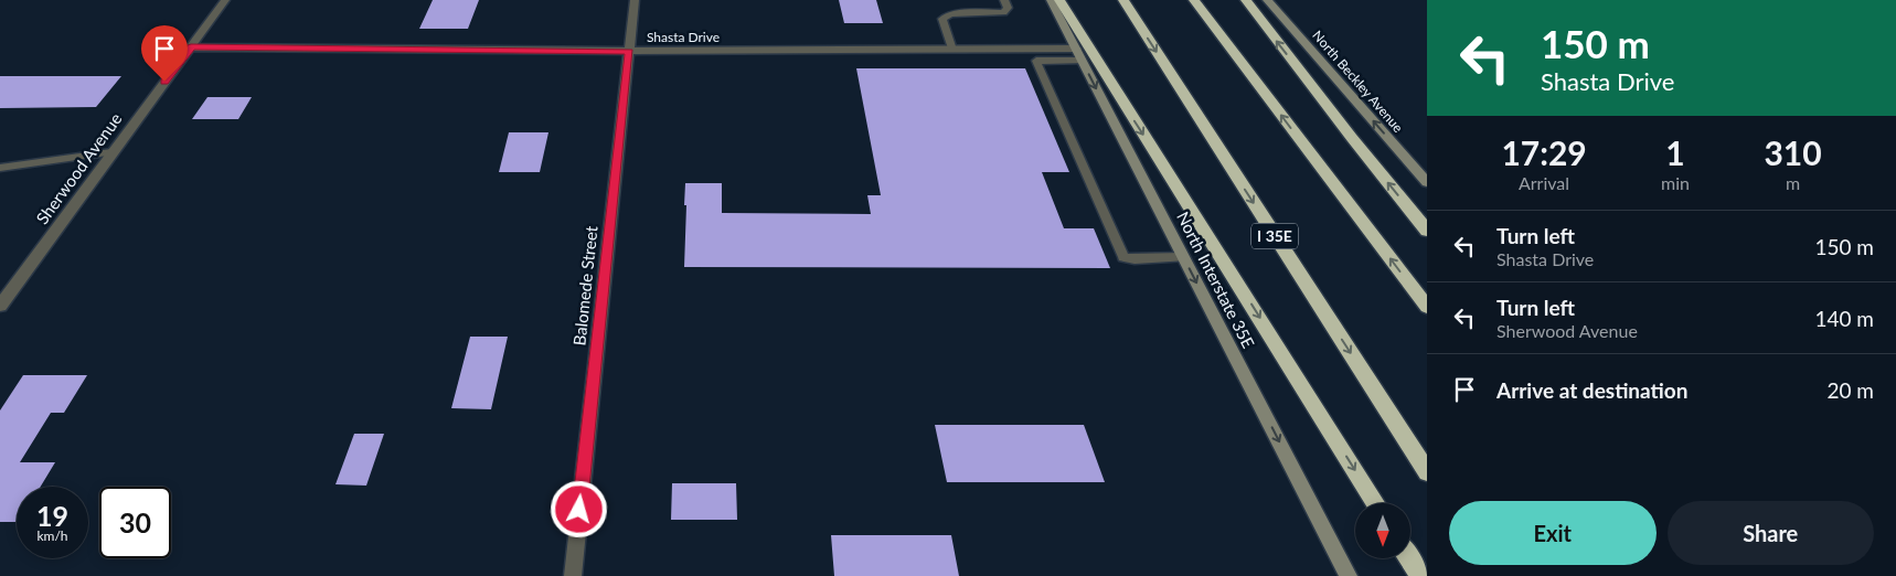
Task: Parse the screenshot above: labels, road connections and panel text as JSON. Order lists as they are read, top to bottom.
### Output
{
  "streets": {
    "highway": ["I 35E"],
    "main road": ["North Beckley Avenue", "North Interstate 35E"],
    "street": ["Shasta Drive", "Sherwood Avenue", "Balomede Street"]
  },
  "crossings": [
    ["Shasta Drive", "Sherwood Avenue"],
    ["Shasta Drive", "North Interstate 35E"],
    ["Shasta Drive", "Balomede Street"]
  ],
  "one_way": ["North Beckley Avenue", "North Interstate 35E"],
  "north": "bottom",
  "page": {
    "turn": ["150 m", "Shasta Drive"],
    "eta": [
      "17:29",
      "Arrival",
      "1",
      "min",
      "310",
      "m"
    ],
    "list": [
      {
        "name": "Turn left",
        "note": "Shasta Drive",
        "value": "150 m"
      },
      {
        "name": "Turn left",
        "note": "Sherwood Avenue",
        "value": "140 m"
      },
      {
        "name": "Arrive at destination",
        "value": "20 m"
      }
    ],
    "speed": "19 km/h",
    "limit": "30",
    "buttons": ["Exit", "Share"]
  }
}
